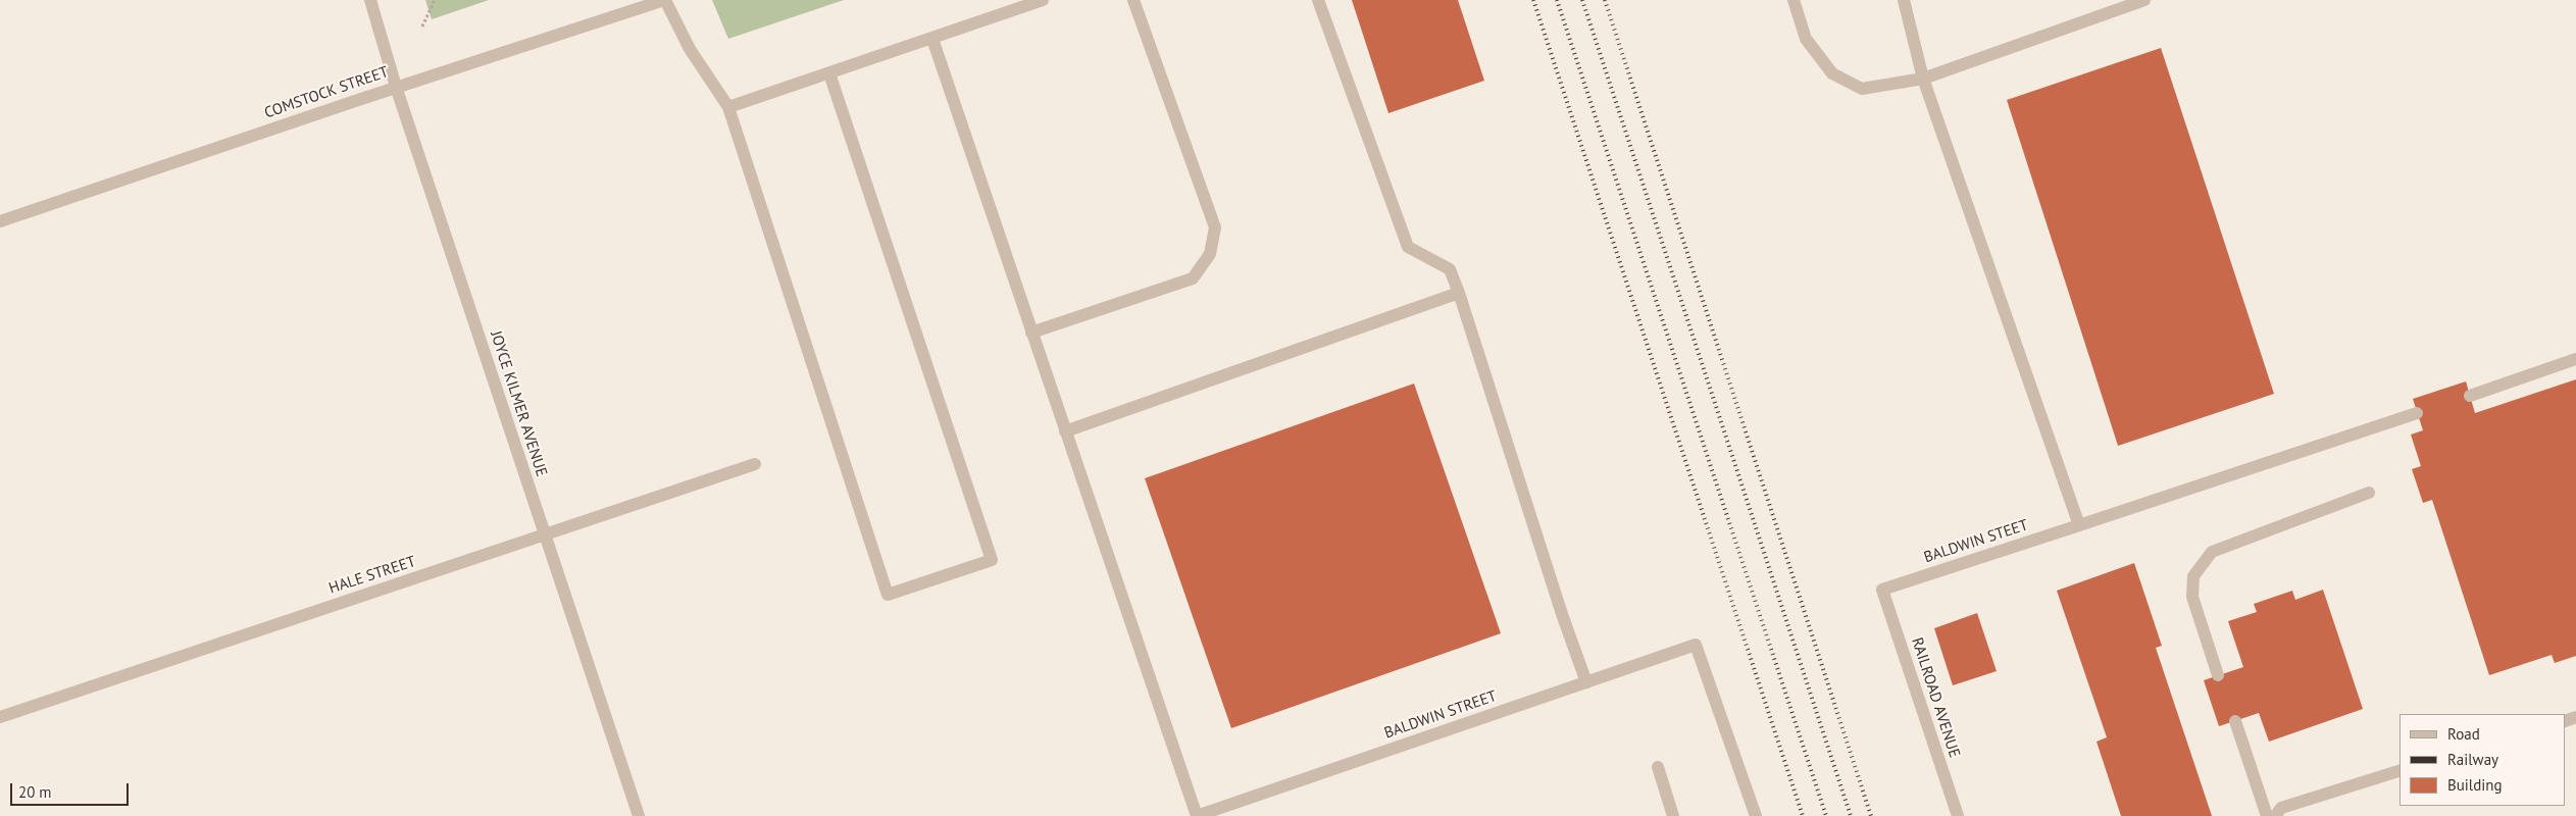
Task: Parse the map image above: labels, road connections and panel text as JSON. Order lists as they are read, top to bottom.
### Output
{
  "streets": {
    "street": [
      "COMSTOCK STREET",
      "JOYCE KILMER AVENUE",
      "BALDWIN STEET",
      "HALE STREET",
      "RAILROAD AVENUE",
      "BALDWIN STREET"
    ]
  },
  "crossings": [
    ["COMSTOCK STREET", "JOYCE KILMER AVENUE"],
    ["JOYCE KILMER AVENUE", "HALE STREET"],
    ["BALDWIN STEET", "RAILROAD AVENUE"]
  ],
  "legend": ["Road", "Railway", "Building"],
  "scale_bar": "20 m"
}
